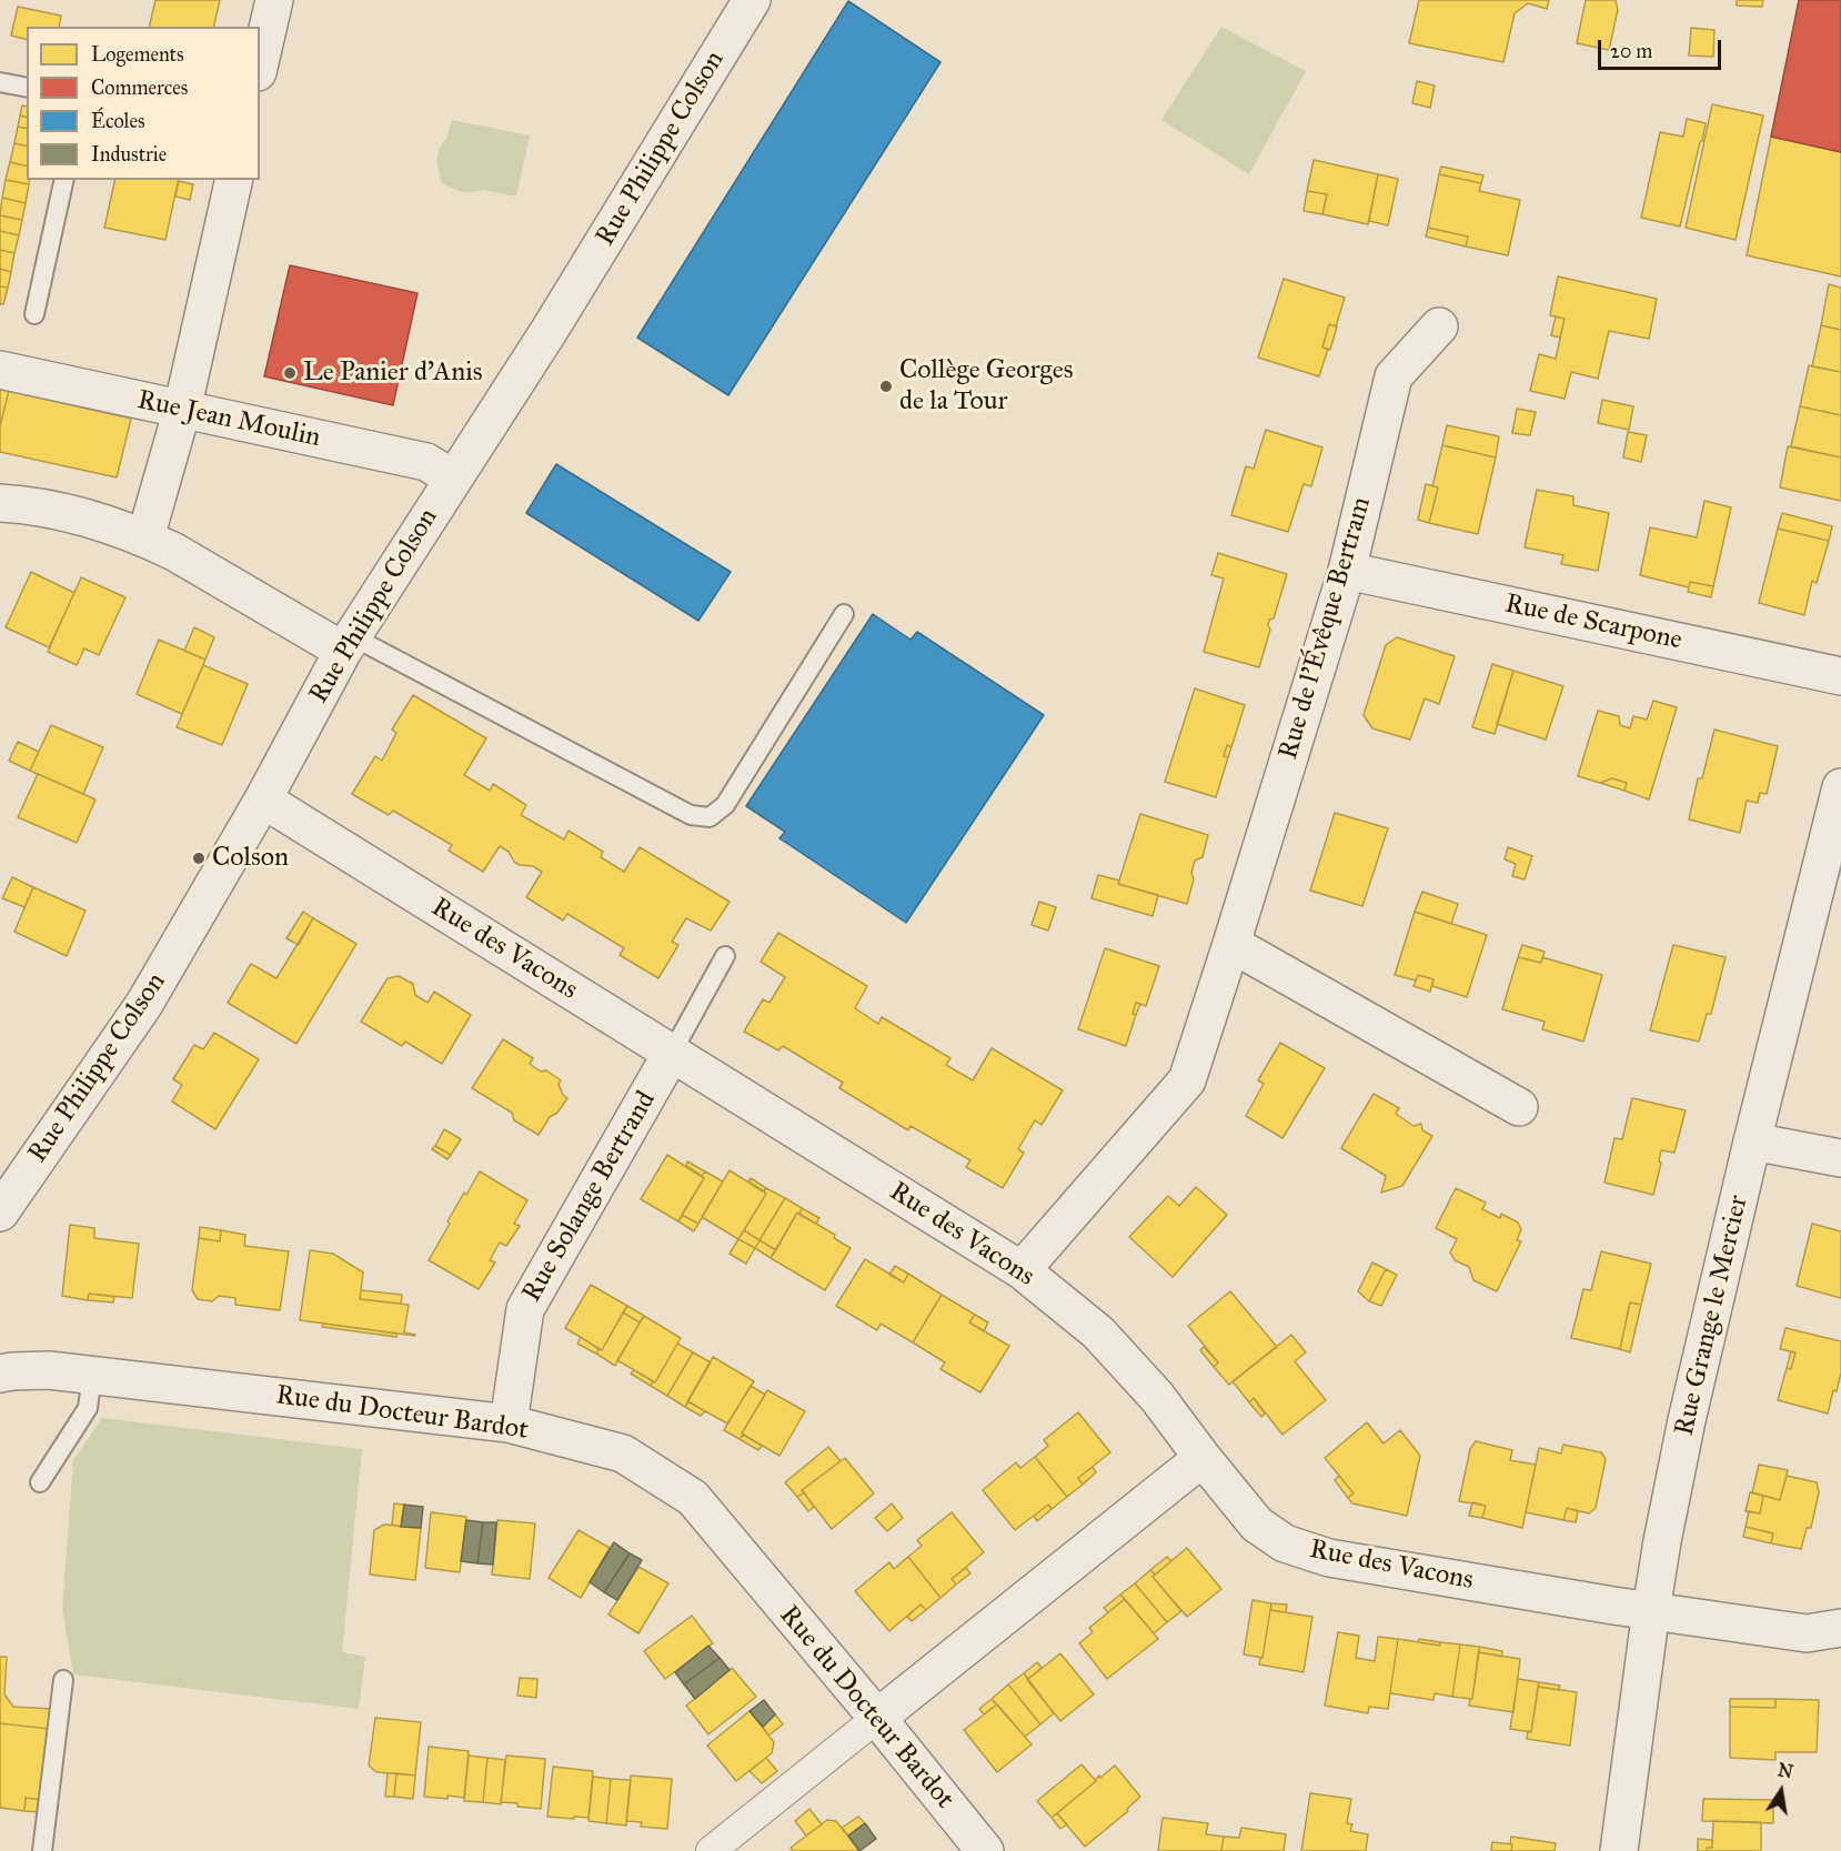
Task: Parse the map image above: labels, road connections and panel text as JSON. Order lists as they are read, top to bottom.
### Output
{
  "streets": {
    "street": [
      "Rue Philippe Colson",
      "Rue Jean Moulin",
      "Rue de Scarpone",
      "Rue de l'Évêque Bertram",
      "Rue des Vacons",
      "Rue Solange Bertrand",
      "Rue Grange le Mercier",
      "Rue du Docteur Bardot"
    ]
  },
  "crossings": [
    ["Rue Philippe Colson", "Rue Jean Moulin"],
    ["Rue Philippe Colson", "Rue des Vacons"],
    ["Rue de Scarpone", "Rue de l'Évêque Bertram"],
    ["Rue de l'Évêque Bertram", "Rue des Vacons"],
    ["Rue des Vacons", "Rue Solange Bertrand"],
    ["Rue des Vacons", "Rue Grange le Mercier"],
    ["Rue Solange Bertrand", "Rue du Docteur Bardot"]
  ],
  "places": ["Le Panier d'Anis", "Collège Georges de la Tour", "Colson"],
  "legend": [
    "Logements",
    "Commerces",
    "Écoles",
    "Industrie"
  ],
  "scale_bar": "20 m",
  "north": "top"
}
